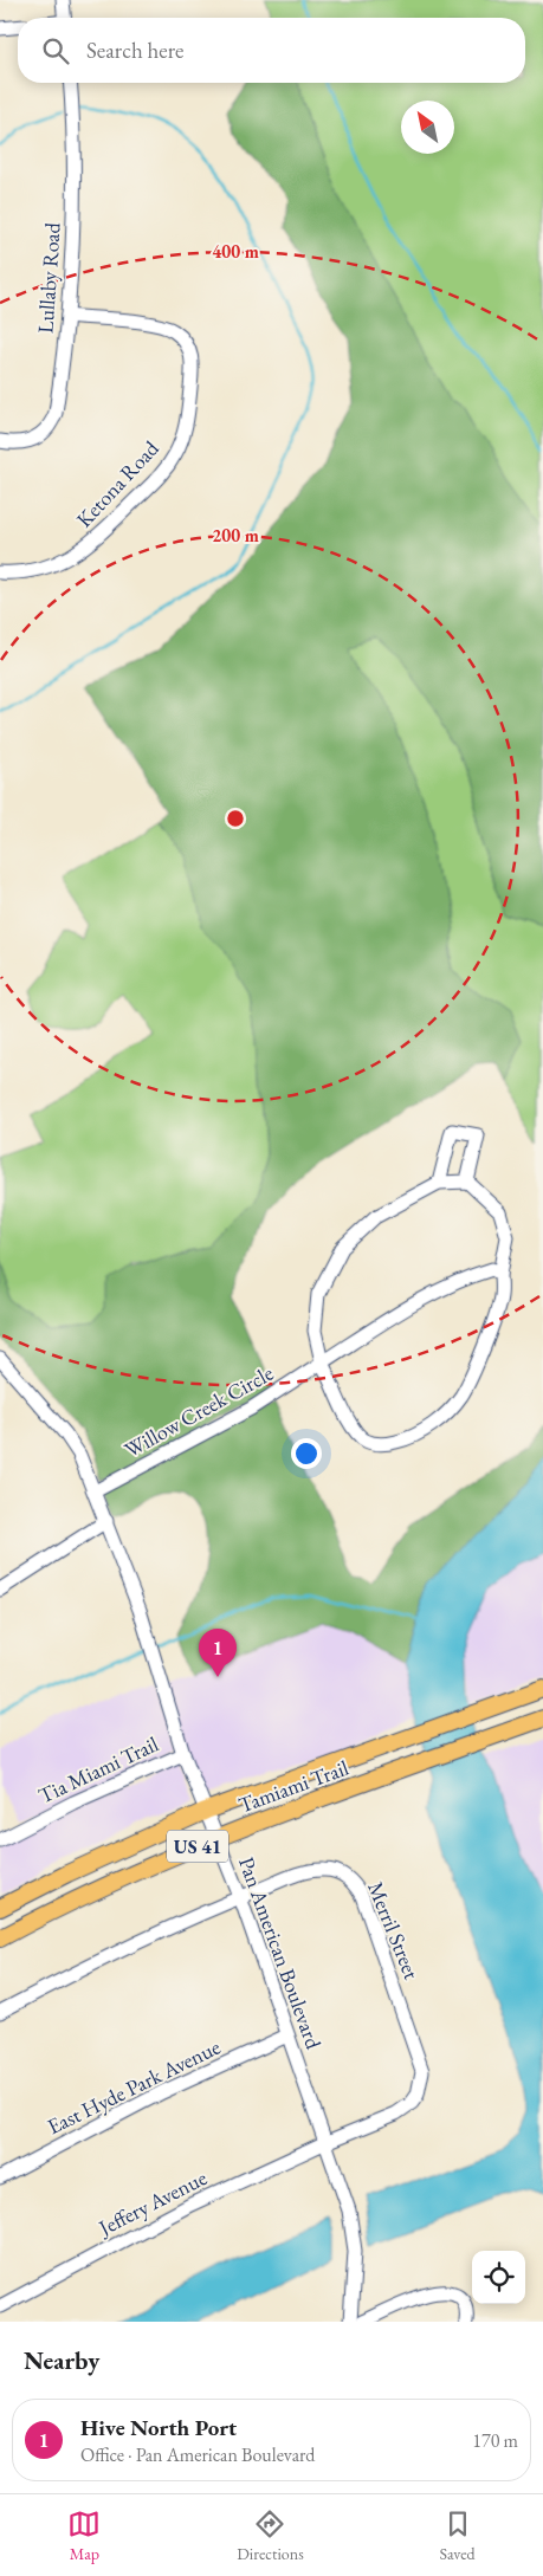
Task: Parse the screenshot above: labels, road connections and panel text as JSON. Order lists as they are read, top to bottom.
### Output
{
  "streets": {
    "main road": ["Tamiami Trail", "US 41"],
    "street": [
      "Lullaby Road",
      "Ketona Road",
      "Willow Creek Circle",
      "Tia Miami Trail",
      "Merril Street",
      "Pan American Boulevard",
      "East Hyde Park Avenue",
      "Jeffery Avenue"
    ]
  },
  "crossings": [
    ["Lullaby Road", "Ketona Road"],
    ["Willow Creek Circle", "Pan American Boulevard"],
    ["Tia Miami Trail", "Pan American Boulevard"],
    ["Tamiami Trail", "Pan American Boulevard"],
    ["Merril Street", "Pan American Boulevard"],
    ["Merril Street", "Jeffery Avenue"],
    ["Pan American Boulevard", "East Hyde Park Avenue"],
    ["Pan American Boulevard", "Jeffery Avenue"]
  ],
  "north": "top left",
  "page": {
    "search": "Search here",
    "pins": "1",
    "heading": "Nearby",
    "list": [
      {
        "mark": "1",
        "name": "Hive North Port",
        "note": "Office · Pan American Boulevard",
        "value": "170 m"
      }
    ],
    "nav": ["Map", "Directions", "Saved"]
  },
  "rings": ["400 m", "200 m"]
}
